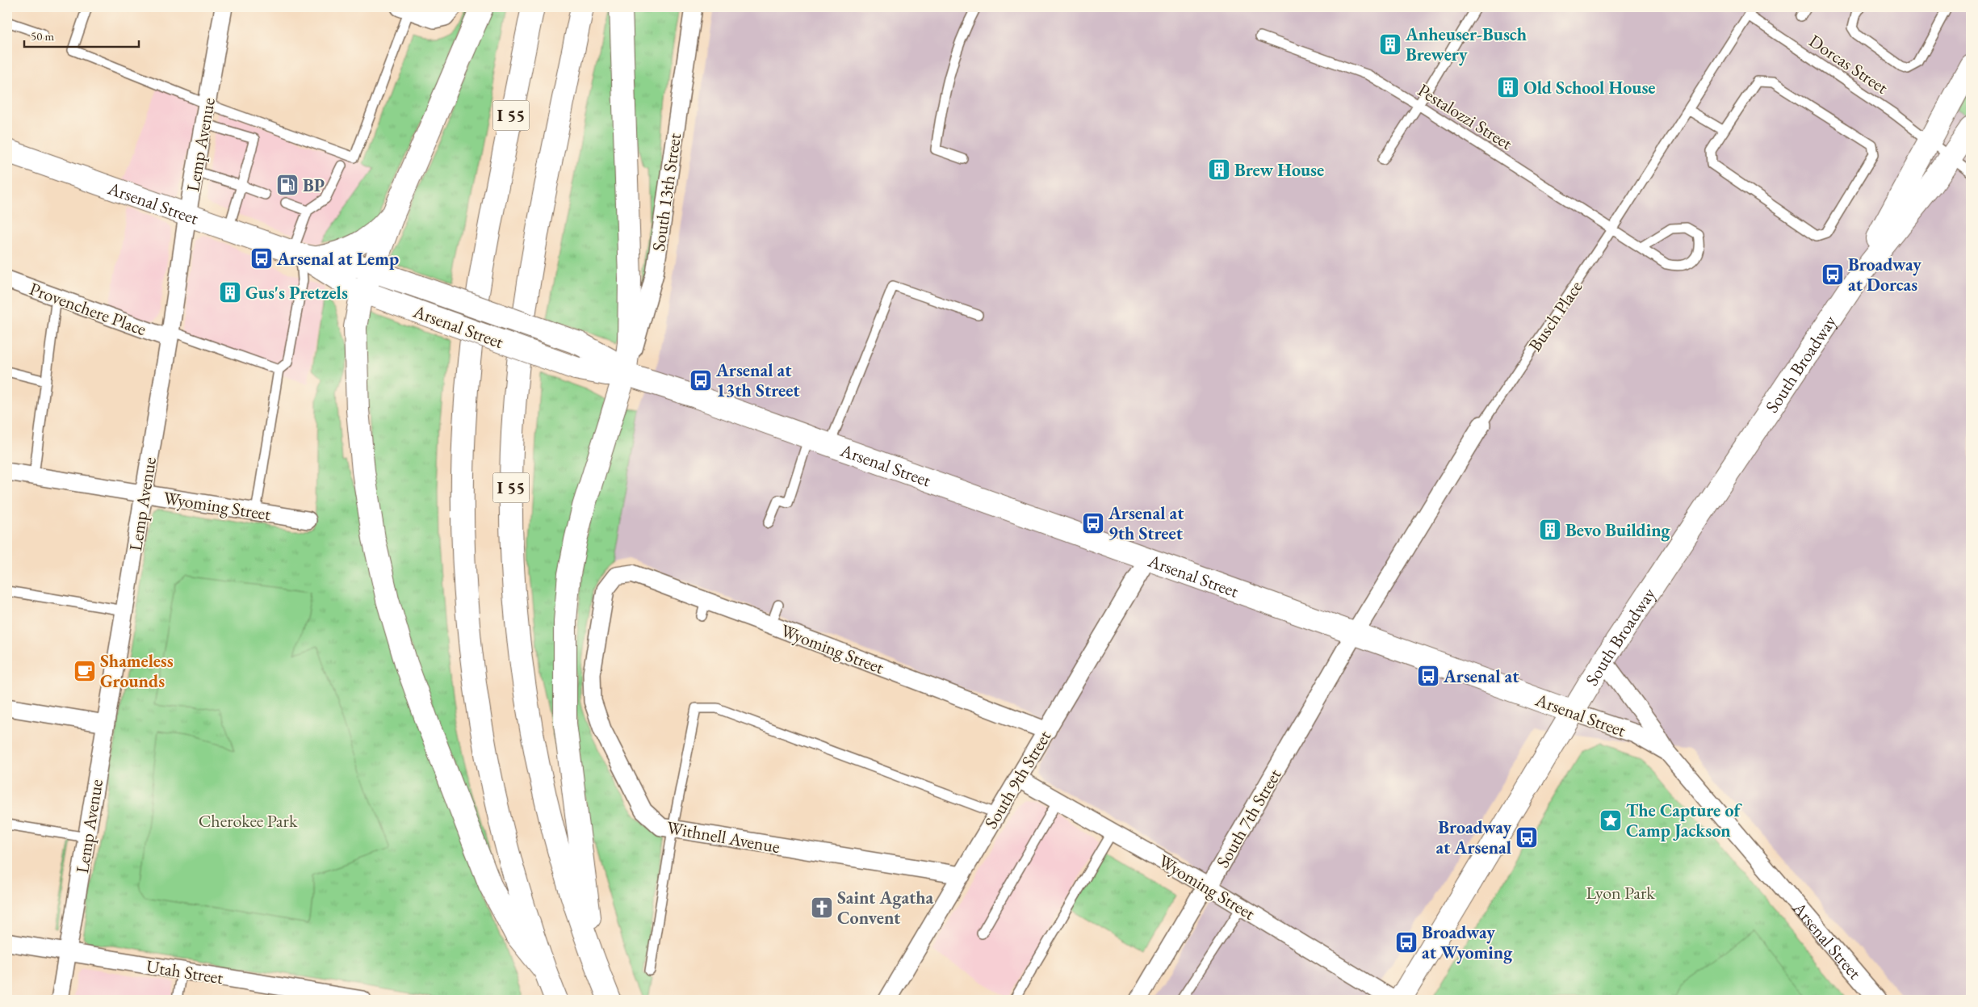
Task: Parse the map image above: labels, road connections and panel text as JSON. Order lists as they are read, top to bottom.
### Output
{
  "streets": {
    "main road": ["I 55", "Arsenal Street", "South Broadway"],
    "street": [
      "Lemp Avenue",
      "South 13th Street",
      "Provenchere Place",
      "Busch Place",
      "Wyoming Street",
      "South 9th Street",
      "South 7th Street",
      "Withnell Avenue",
      "Utah Street"
    ],
    "lane": ["Dorcas Street", "Pestalozzi Street"]
  },
  "crossings": [
    ["Dorcas Street", "Busch Place"],
    ["Dorcas Street", "South Broadway"],
    ["Pestalozzi Street", "Busch Place"],
    ["Lemp Avenue", "Arsenal Street"],
    ["Lemp Avenue", "Provenchere Place"],
    ["Lemp Avenue", "Wyoming Street"],
    ["Lemp Avenue", "Utah Street"],
    ["South 13th Street", "Arsenal Street"],
    ["Arsenal Street", "Busch Place"],
    ["Arsenal Street", "South Broadway"],
    ["Arsenal Street", "South 9th Street"],
    ["Arsenal Street", "South 7th Street"],
    ["Busch Place", "South 7th Street"],
    ["Wyoming Street", "South 9th Street"],
    ["Wyoming Street", "South 7th Street"],
    ["Wyoming Street", "Withnell Avenue"],
    ["South 9th Street", "Withnell Avenue"]
  ],
  "parks": ["Cherokee Park", "Lyon Park"],
  "places": {
    "building": [
      "Anheuser-Busch Brewery",
      "Old School House",
      "Brew House",
      "Gus's Pretzels",
      "Bevo Building"
    ],
    "fuel station": ["BP"],
    "bus stop": [
      "Arsenal at Lemp",
      "Broadway at Dorcas",
      "Arsenal at 13th Street",
      "Arsenal at 9th Street",
      "Arsenal at",
      "Broadway at Arsenal",
      "Broadway at Wyoming"
    ],
    "cafe": ["Shameless Grounds"],
    "place": ["The Capture of Camp Jackson"],
    "church": ["Saint Agatha Convent"]
  },
  "scale_bar": "50 m"
}
